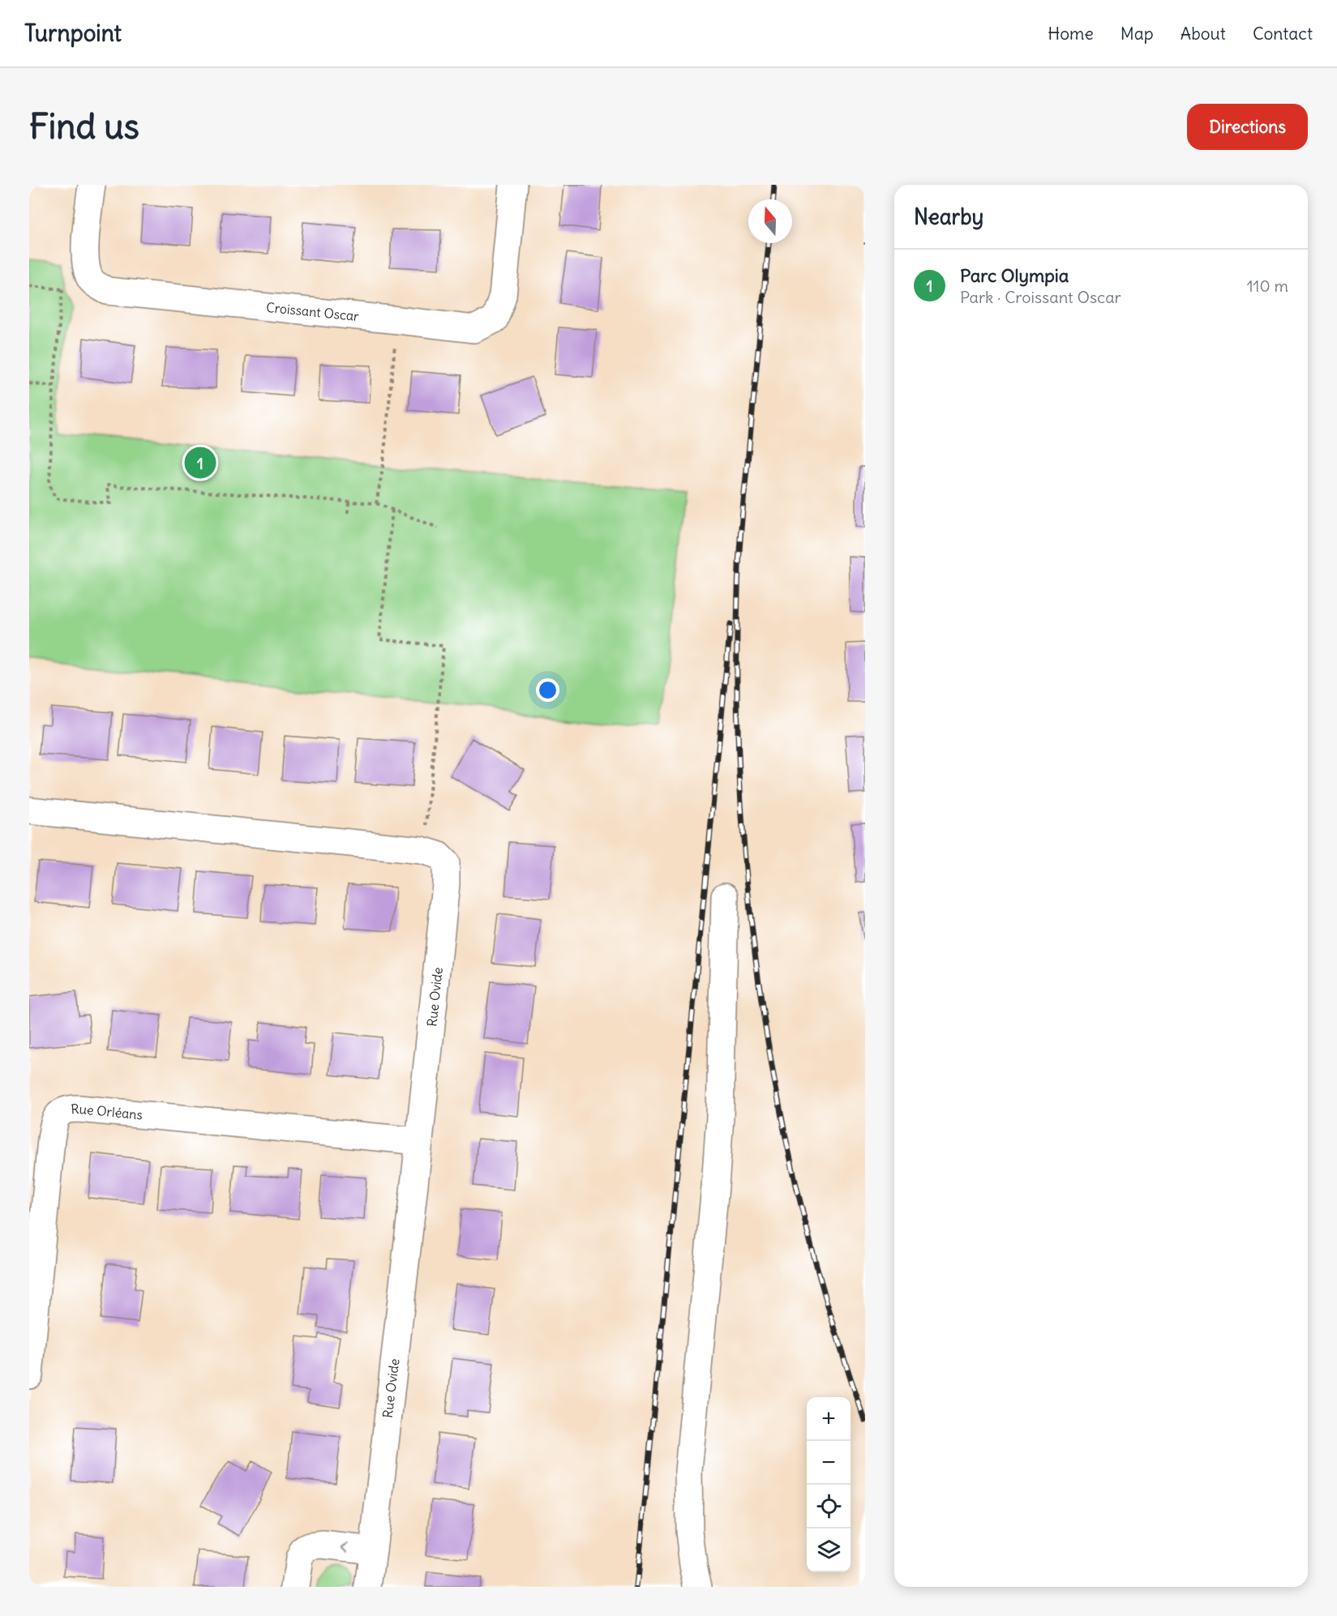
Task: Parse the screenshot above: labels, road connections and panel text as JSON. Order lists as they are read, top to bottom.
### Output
{
  "streets": {
    "street": ["Croissant Oscar", "Rue Ovide", "Rue Orléans"]
  },
  "crossings": [
    ["Rue Ovide", "Rue Orléans"]
  ],
  "north": "top",
  "page": {
    "header": "Turnpoint",
    "nav": [
      "Home",
      "Map",
      "About",
      "Contact"
    ],
    "buttons": "Directions",
    "title": "Find us",
    "heading": "Nearby",
    "list": [
      {
        "mark": "1",
        "name": "Parc Olympia",
        "note": "Park · Croissant Oscar",
        "value": "110 m"
      }
    ],
    "pins": "1",
    "map_buttons": ["+", "−"]
  }
}
